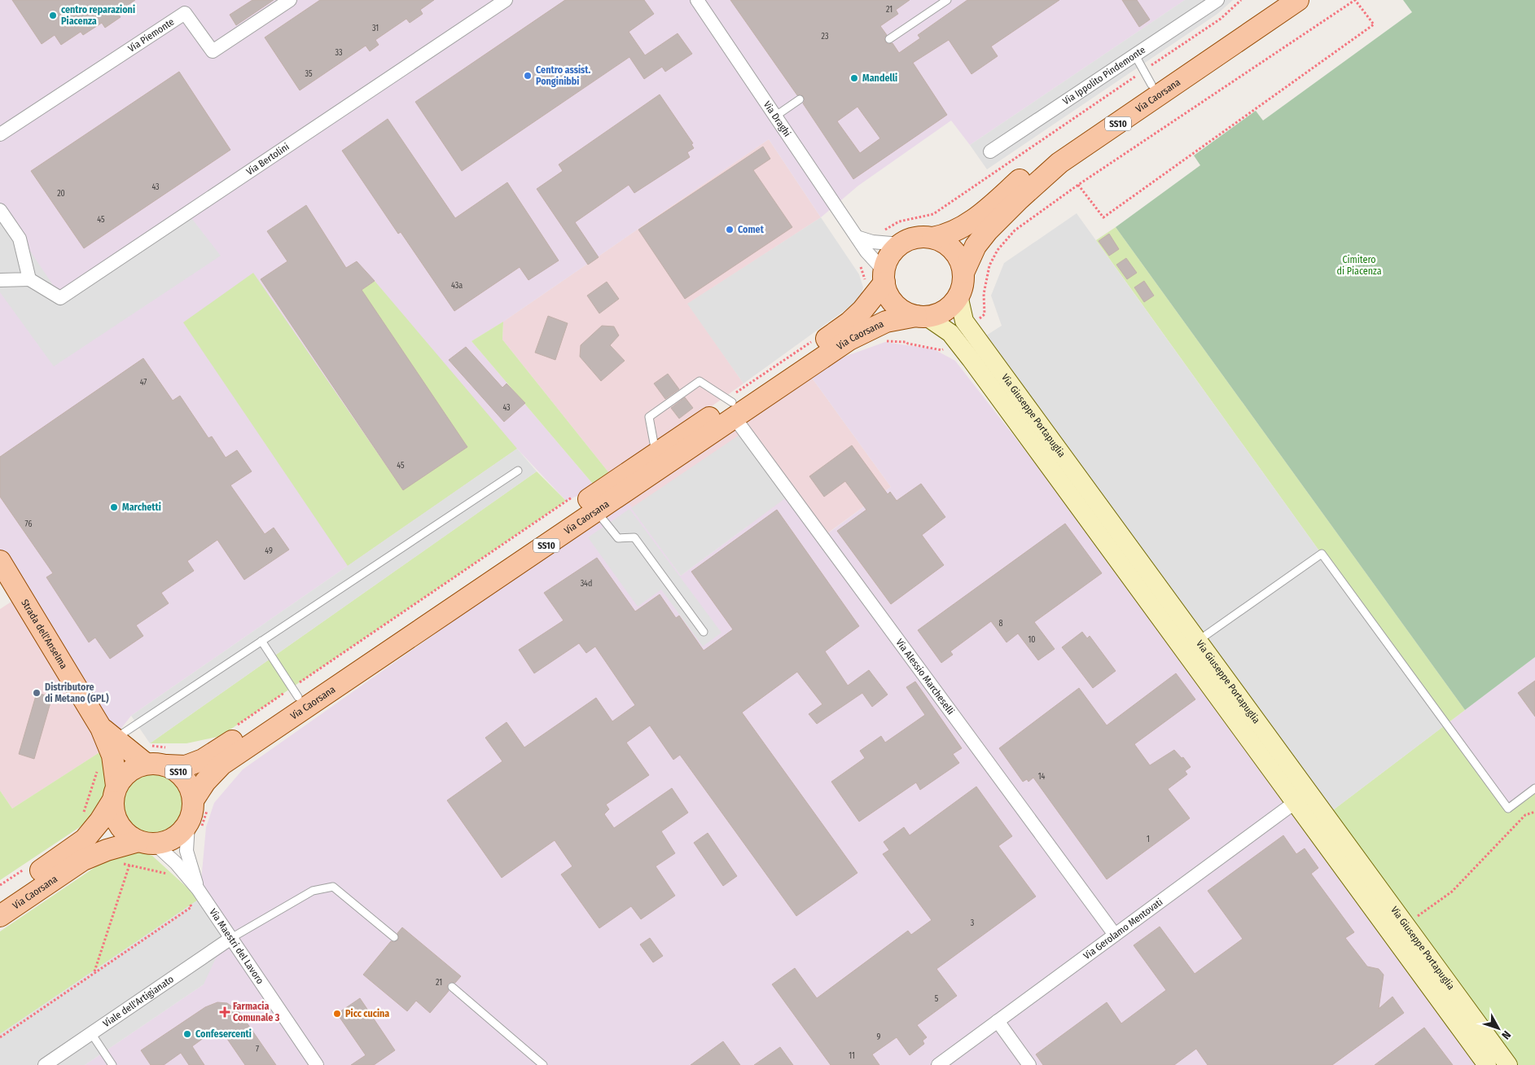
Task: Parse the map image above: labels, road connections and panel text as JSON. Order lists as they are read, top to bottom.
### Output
{
  "streets": {
    "main road": [
      "Via Caorsana",
      "SS10",
      "Via Giuseppe Portapuglia",
      "Strada dell'Anselma"
    ],
    "street": [
      "Via Piemonte",
      "Via Ippolito Pindemonte",
      "Via Draghi",
      "Via Bertolini",
      "Via Alessio Marcheselli",
      "Via Gerolamo Mentovati",
      "Via Maestri del Lavoro",
      "Viale dell'Artigianato"
    ]
  },
  "crossings": [
    ["Via Caorsana", "SS10"],
    ["Via Caorsana", "Via Giuseppe Portapuglia"],
    ["Via Caorsana", "Strada dell'Anselma"],
    ["Via Caorsana", "Via Alessio Marcheselli"],
    ["Via Caorsana", "Via Maestri del Lavoro"],
    ["SS10", "Via Giuseppe Portapuglia"],
    ["SS10", "Strada dell'Anselma"],
    ["SS10", "Via Maestri del Lavoro"],
    ["Via Giuseppe Portapuglia", "Via Gerolamo Mentovati"],
    ["Strada dell'Anselma", "Via Maestri del Lavoro"],
    ["Via Alessio Marcheselli", "Via Gerolamo Mentovati"],
    ["Via Maestri del Lavoro", "Viale dell'Artigianato"]
  ],
  "parks": ["Cimitero di Piacenza"],
  "places": {
    "other": [
      "centro reparazioni Piacenza",
      "Centro assist. Ponginibbi",
      "Mandelli",
      "Comet",
      "Marchetti",
      "Distributore di Metano (GPL)",
      "Picc cucina",
      "Confesercenti"
    ],
    "health": ["Farmacia Comunale 3"]
  },
  "house_numbers": [
    "21",
    "31",
    "23",
    "33",
    "35",
    "43",
    "20",
    "45",
    "43a",
    "47",
    "43",
    "45",
    "76",
    "49",
    "34d",
    "8",
    "10",
    "14",
    "1",
    "3",
    "21",
    "5",
    "9",
    "7",
    "11"
  ],
  "north": "bottom right"
}
